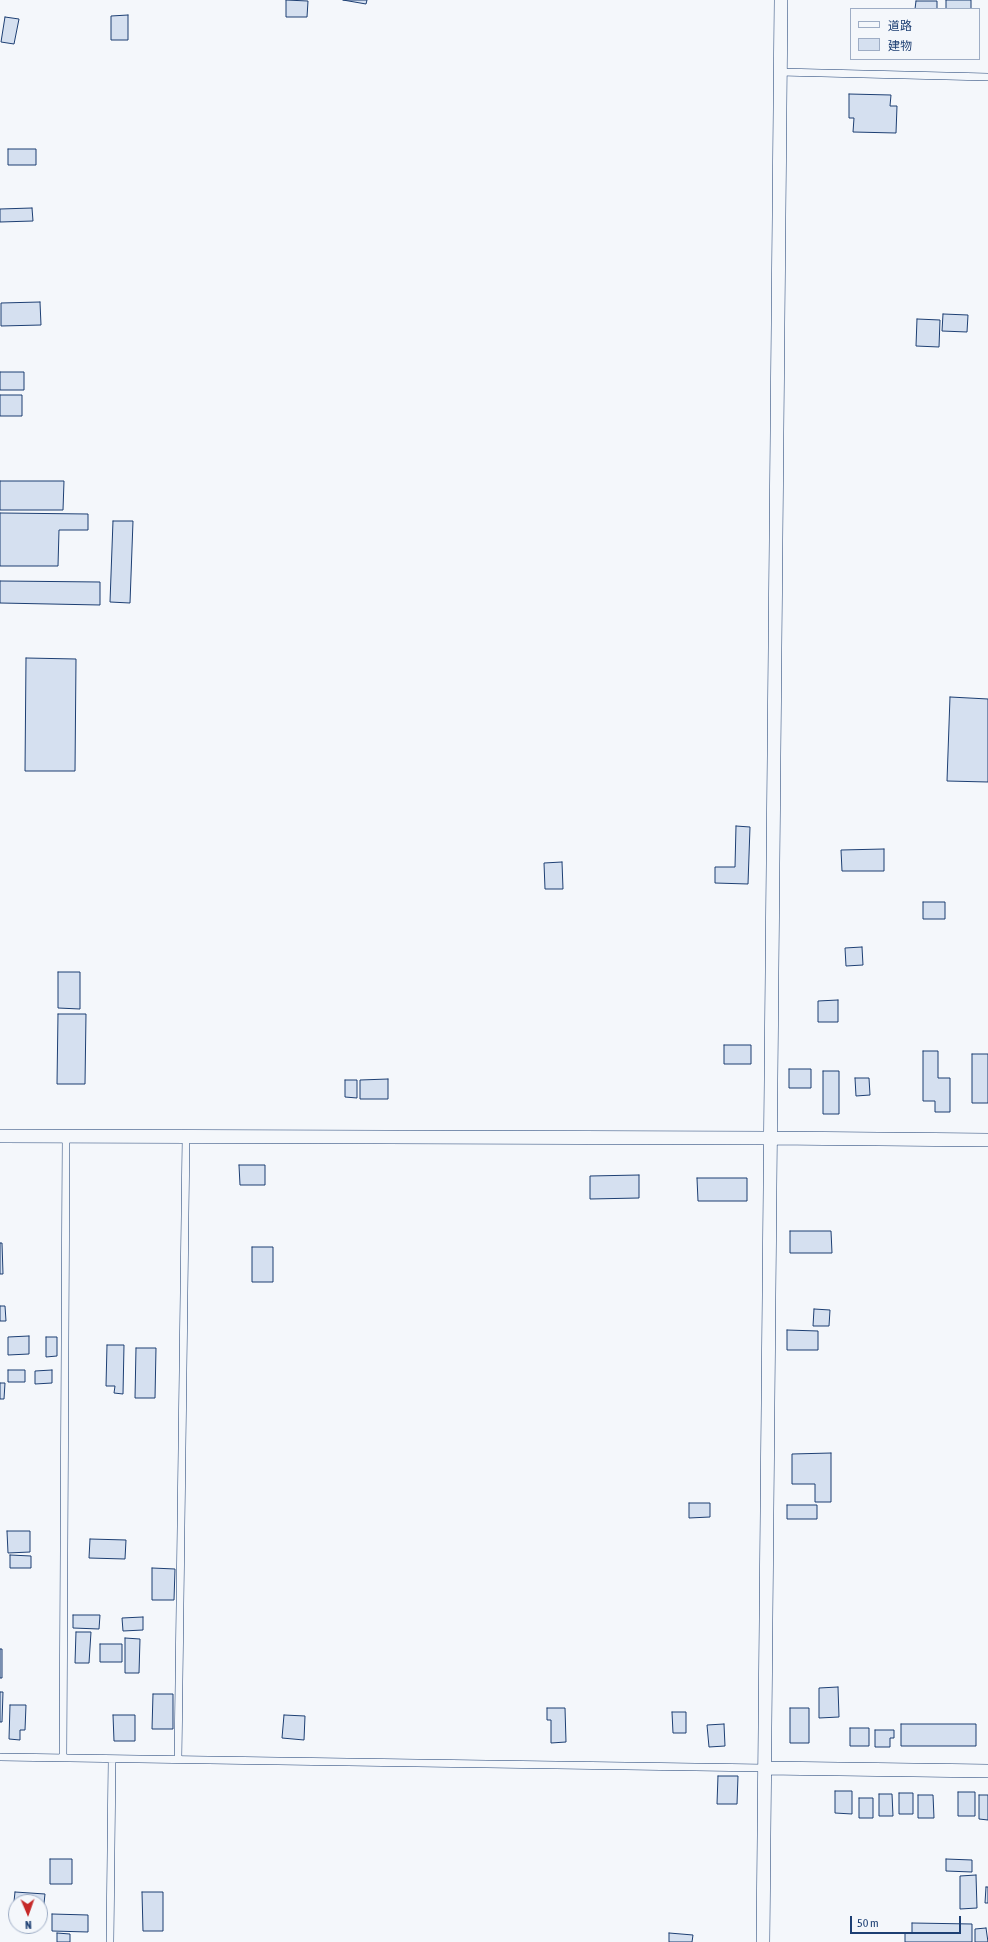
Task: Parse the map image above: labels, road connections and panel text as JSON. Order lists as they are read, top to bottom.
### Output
{
  "legend": ["道路", "建物"],
  "scale_bar": "50 m",
  "north": "bottom"
}
